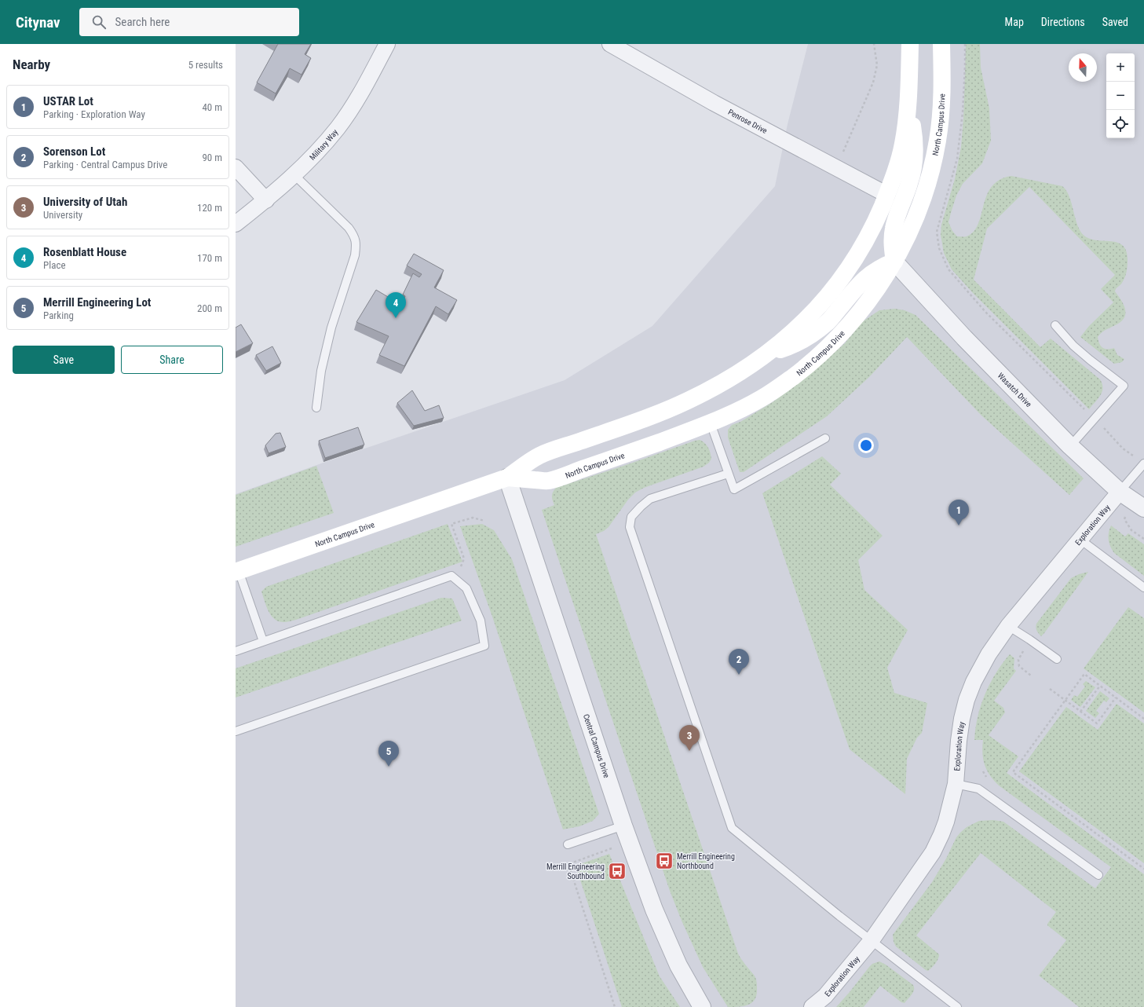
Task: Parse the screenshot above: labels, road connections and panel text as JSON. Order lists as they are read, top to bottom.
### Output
{
  "streets": {
    "main road": ["North Campus Drive"],
    "street": [
      "Penrose Drive",
      "Military Way",
      "Wasatch Drive",
      "Exploration Way",
      "Central Campus Drive"
    ]
  },
  "crossings": [
    ["Penrose Drive", "North Campus Drive"],
    ["North Campus Drive", "Wasatch Drive"],
    ["North Campus Drive", "Central Campus Drive"],
    ["Wasatch Drive", "Exploration Way"]
  ],
  "places": {
    "bus stop": ["Merrill Engineering Northbound", "Merrill Engineering Southbound"]
  },
  "north": "top",
  "page": {
    "header": "Citynav",
    "search": "Search here",
    "nav": ["Map", "Directions", "Saved"],
    "heading": ["Nearby", "5 results"],
    "map_buttons": ["+", "−"],
    "list": [
      {
        "mark": "1",
        "name": "USTAR Lot",
        "note": "Parking · Exploration Way",
        "value": "40 m"
      },
      {
        "mark": "2",
        "name": "Sorenson Lot",
        "note": "Parking · Central Campus Drive",
        "value": "90 m"
      },
      {
        "mark": "3",
        "name": "University of Utah",
        "note": "University",
        "value": "120 m"
      },
      {
        "mark": "4",
        "name": "Rosenblatt House",
        "note": "Place",
        "value": "170 m"
      },
      {
        "mark": "5",
        "name": "Merrill Engineering Lot",
        "note": "Parking",
        "value": "200 m"
      }
    ],
    "pins": [
      "4",
      "1",
      "2",
      "3",
      "5"
    ],
    "buttons": ["Save", "Share"]
  }
}
